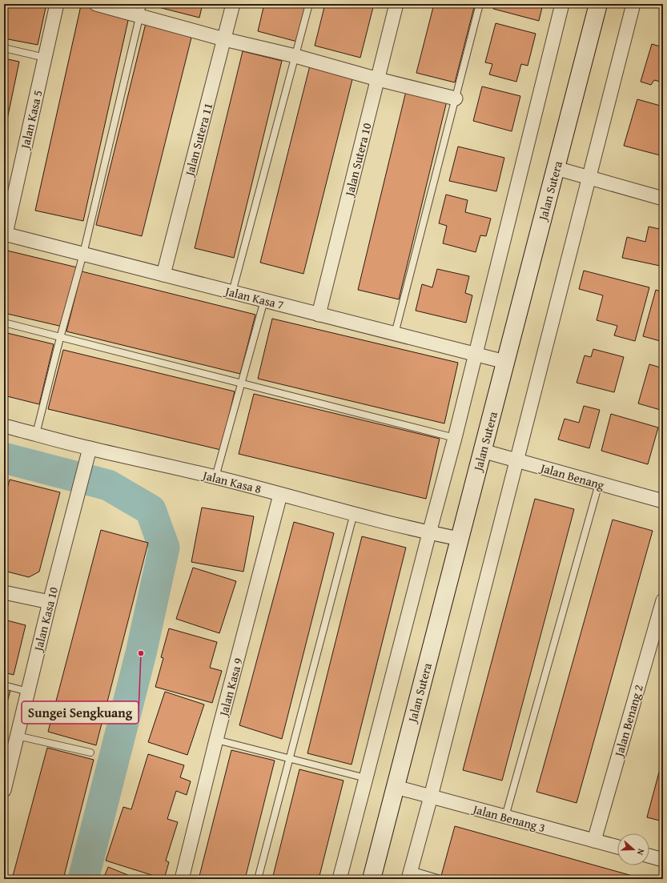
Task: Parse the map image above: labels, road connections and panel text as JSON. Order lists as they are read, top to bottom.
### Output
{
  "streets": {
    "street": [
      "Jalan Kasa 5",
      "Jalan Sutera 11",
      "Jalan Sutera 10",
      "Jalan Sutera",
      "Jalan Kasa 7",
      "Jalan Benang",
      "Jalan Kasa 8",
      "Jalan Kasa 10",
      "Jalan Kasa 9",
      "Jalan Benang 2",
      "Jalan Benang 3"
    ]
  },
  "crossings": [
    ["Jalan Kasa 5", "Jalan Kasa 7"],
    ["Jalan Sutera 11", "Jalan Kasa 7"],
    ["Jalan Sutera 10", "Jalan Kasa 7"],
    ["Jalan Sutera", "Jalan Kasa 7"],
    ["Jalan Sutera", "Jalan Benang"],
    ["Jalan Sutera", "Jalan Kasa 8"],
    ["Jalan Sutera", "Jalan Benang 3"],
    ["Jalan Kasa 8", "Jalan Kasa 10"],
    ["Jalan Kasa 8", "Jalan Kasa 9"],
    ["Jalan Benang 2", "Jalan Benang 3"]
  ],
  "places": ["Sungei Sengkuang"],
  "north": "right"
}
